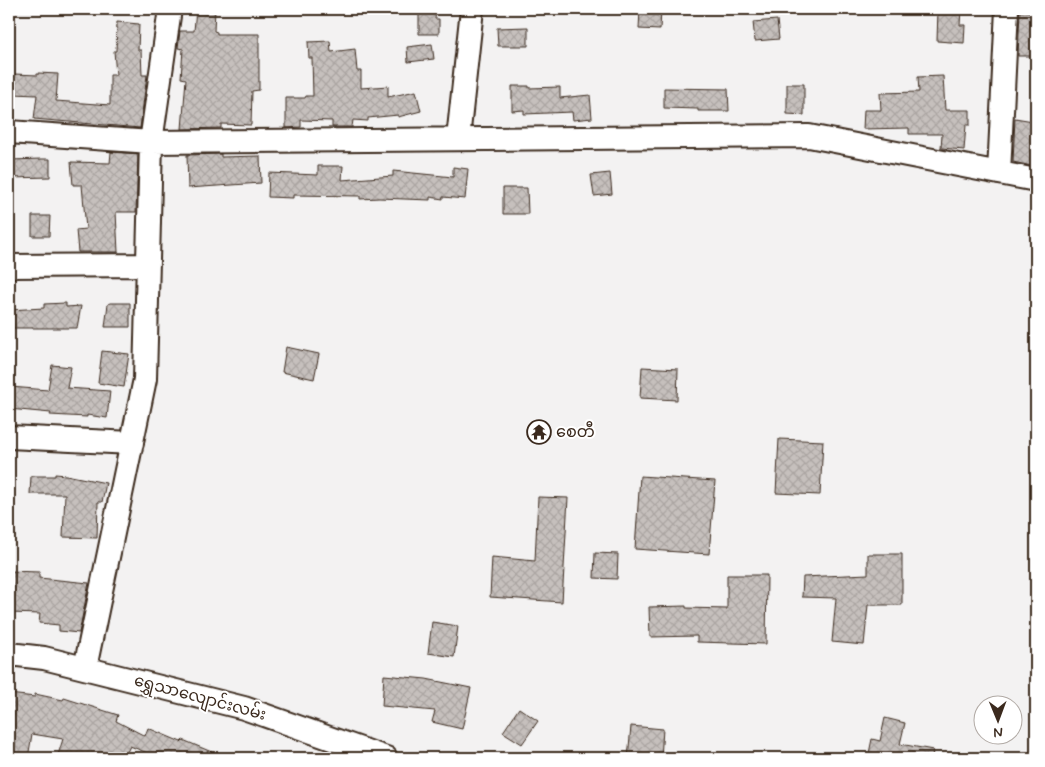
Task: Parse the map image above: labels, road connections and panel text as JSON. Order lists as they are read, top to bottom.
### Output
{
  "streets": {
    "street": ["ရွှေသာလျောင်းလမ်း"]
  },
  "places": {
    "temple": ["စေတီ"]
  },
  "north": "bottom"
}
